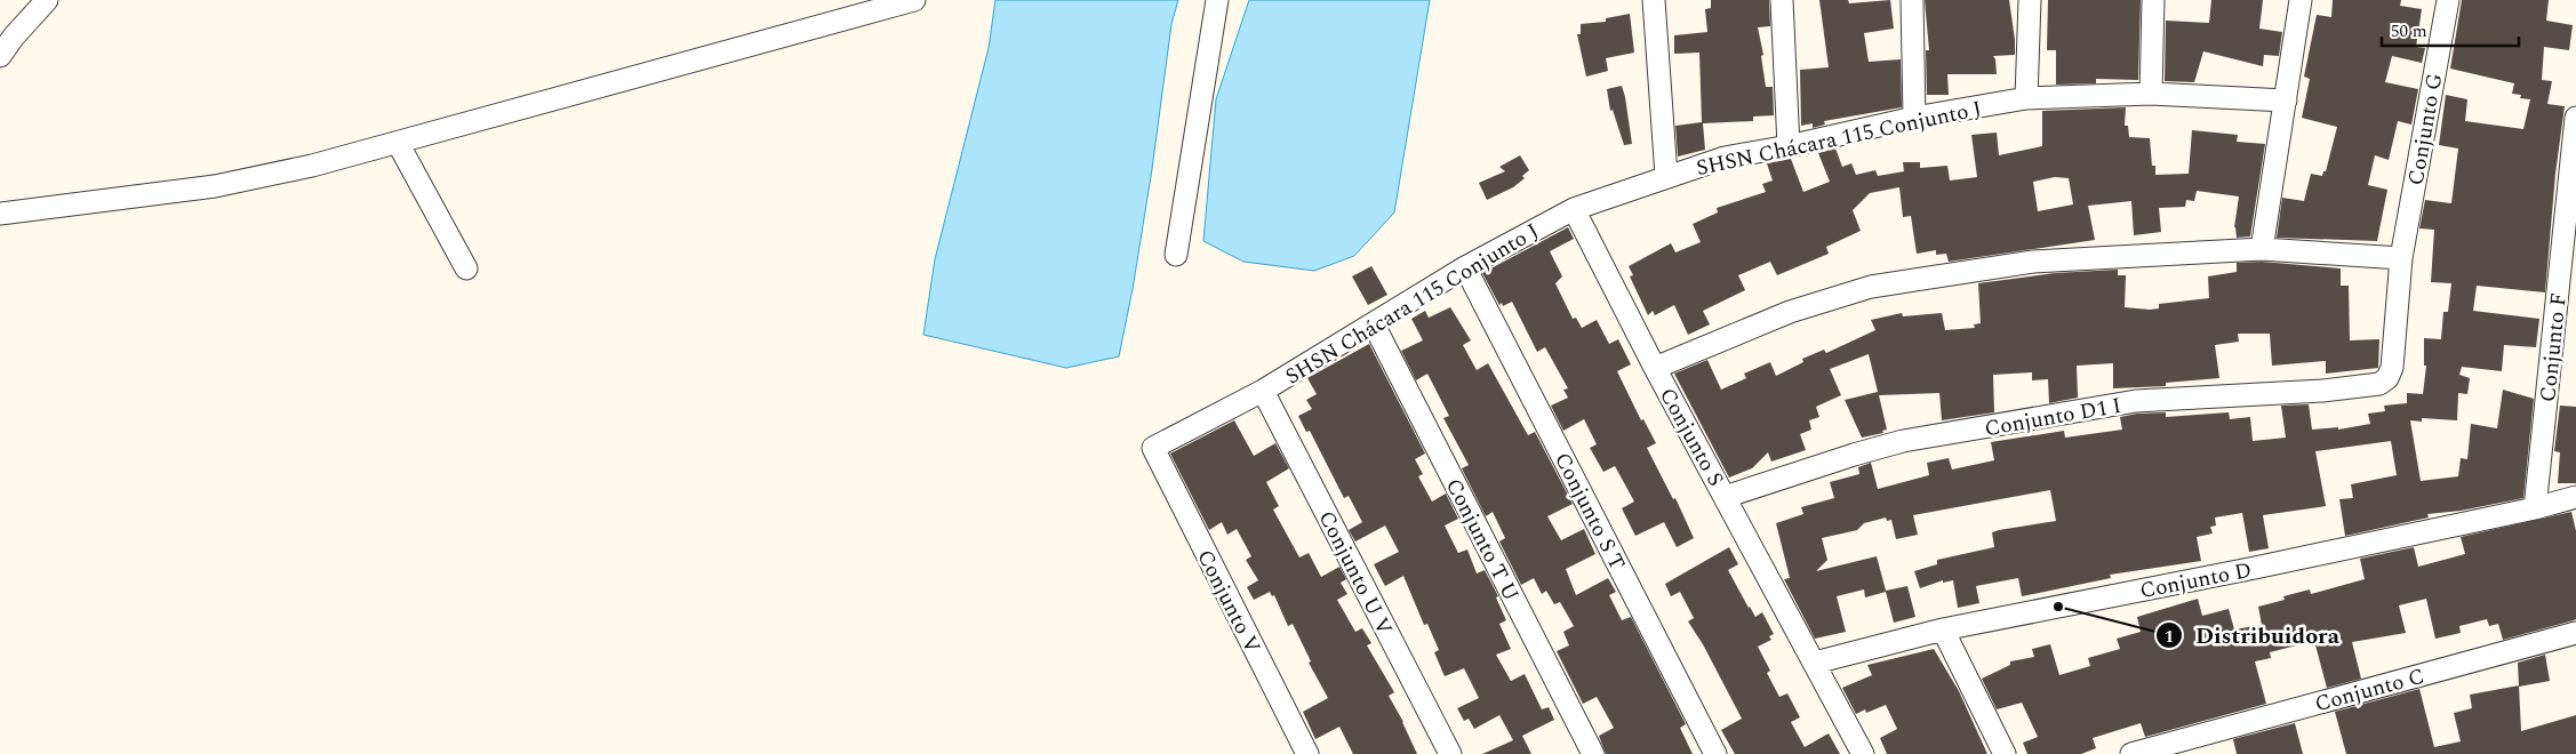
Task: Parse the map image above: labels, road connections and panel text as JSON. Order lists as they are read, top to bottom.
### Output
{
  "streets": {
    "street": [
      "Conjunto G",
      "SHSN Chácara 115 Conjunto J",
      "Conjunto F",
      "Conjunto D1 I",
      "Conjunto S",
      "Conjunto S T",
      "Conjunto T U",
      "Conjunto U V",
      "Conjunto D",
      "Conjunto V",
      "Conjunto C"
    ]
  },
  "crossings": [
    ["Conjunto G", "Conjunto D1 I"],
    ["SHSN Chácara 115 Conjunto J", "Conjunto S"],
    ["SHSN Chácara 115 Conjunto J", "Conjunto S T"],
    ["SHSN Chácara 115 Conjunto J", "Conjunto T U"],
    ["SHSN Chácara 115 Conjunto J", "Conjunto U V"],
    ["SHSN Chácara 115 Conjunto J", "Conjunto V"],
    ["Conjunto F", "Conjunto D"],
    ["Conjunto D1 I", "Conjunto S"],
    ["Conjunto S", "Conjunto D"]
  ],
  "places": ["Distribuidora"],
  "scale_bar": "50 m"
}
